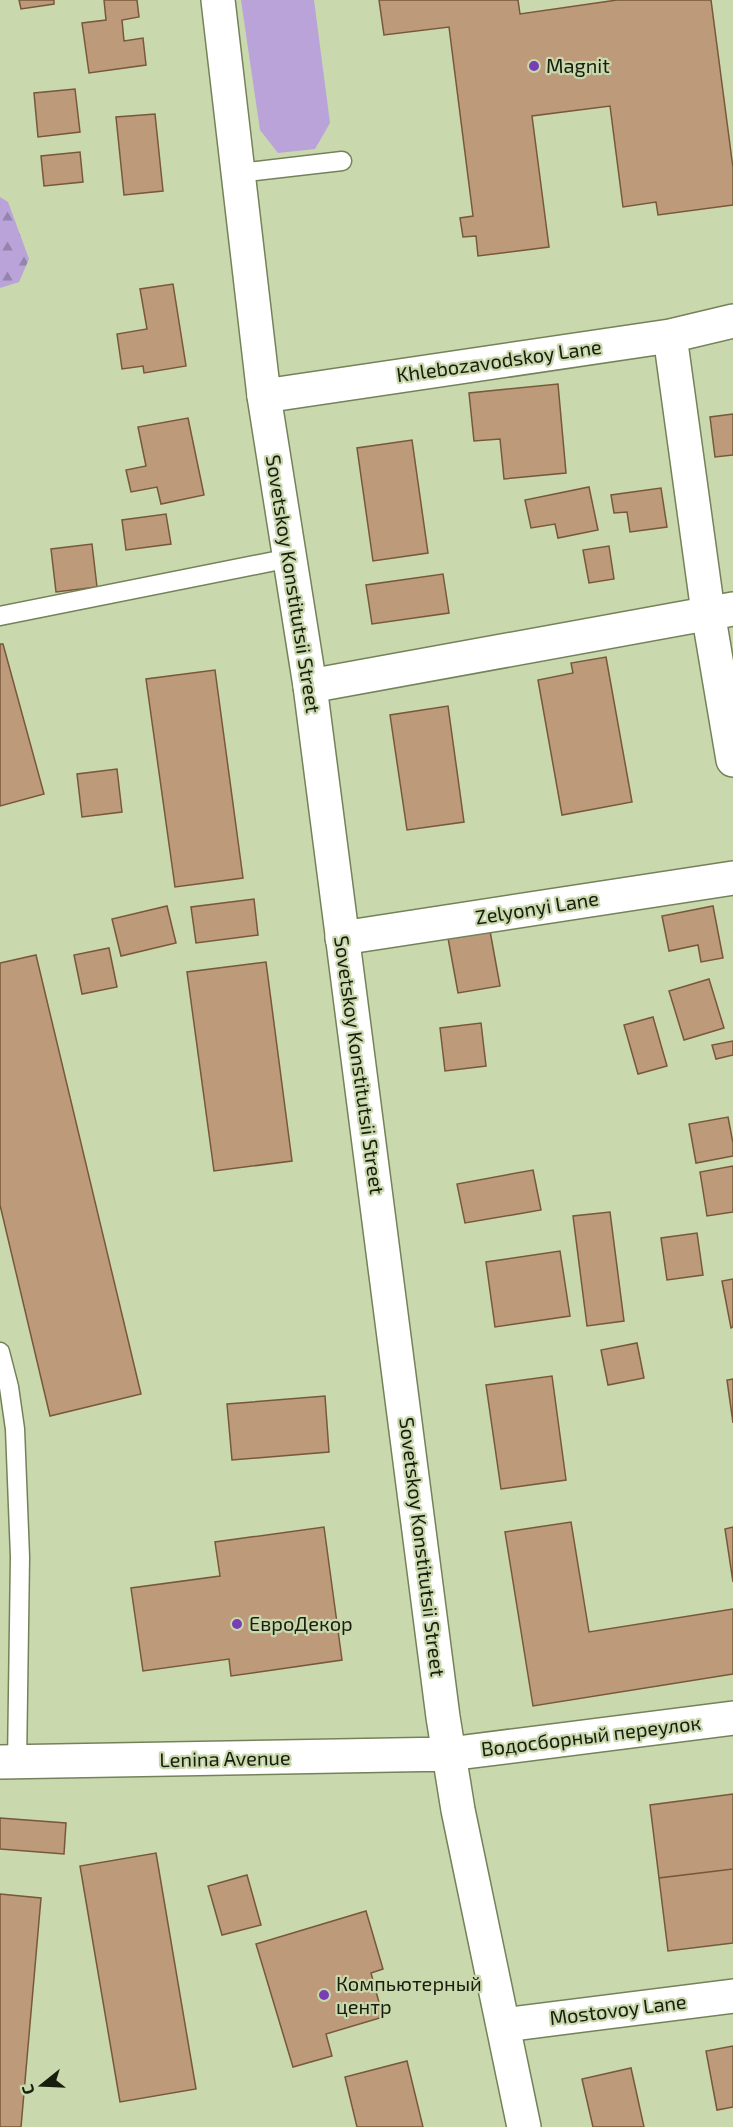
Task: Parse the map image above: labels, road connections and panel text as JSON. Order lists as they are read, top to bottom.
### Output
{
  "streets": {
    "main road": [
      "Khlebozavodskoy Lane",
      "Sovetskoy Konstitutsii Street",
      "Zelyonyi Lane",
      "Водосборный переулок",
      "Lenina Avenue",
      "Mostovoy Lane"
    ]
  },
  "crossings": [
    ["Khlebozavodskoy Lane", "Sovetskoy Konstitutsii Street"],
    ["Sovetskoy Konstitutsii Street", "Zelyonyi Lane"],
    ["Sovetskoy Konstitutsii Street", "Водосборный переулок"],
    ["Sovetskoy Konstitutsii Street", "Lenina Avenue"],
    ["Sovetskoy Konstitutsii Street", "Mostovoy Lane"],
    ["Водосборный переулок", "Lenina Avenue"]
  ],
  "places": ["Magnit", "ЕвроДекор", "Компьютерный центр"],
  "north": "left"
}
